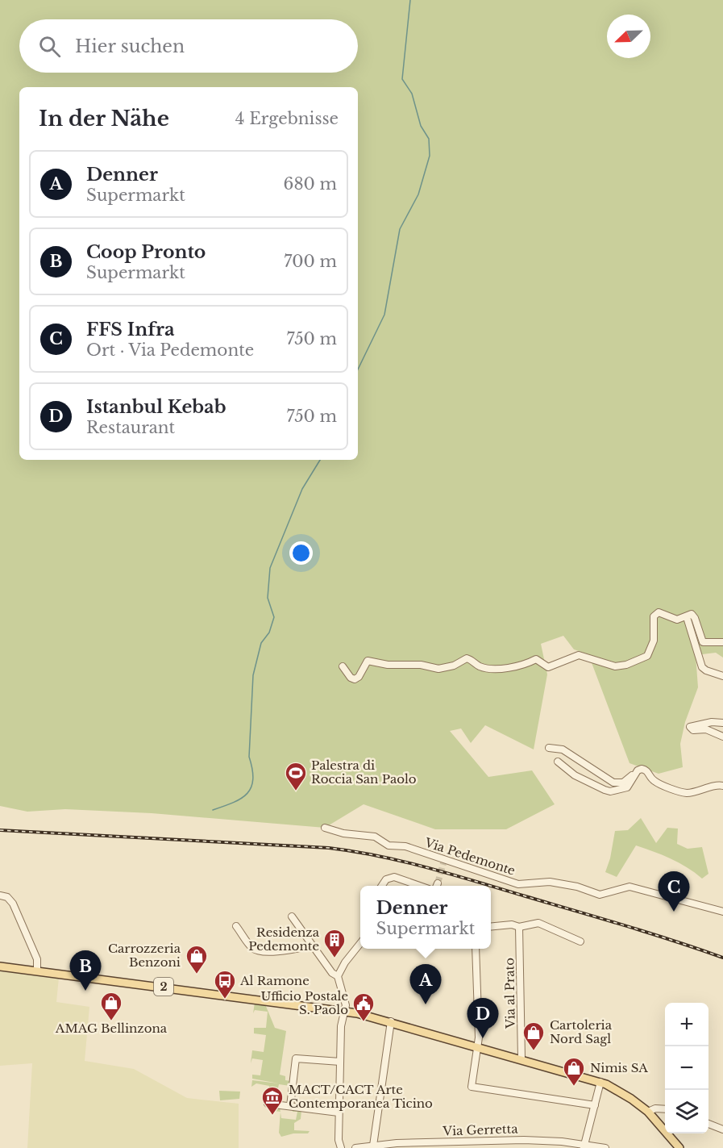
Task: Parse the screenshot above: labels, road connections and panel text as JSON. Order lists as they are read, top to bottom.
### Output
{
  "streets": {
    "main road": ["2"],
    "street": ["Via Pedemonte", "Via al Prato", "Via Gerretta"]
  },
  "crossings": [
    ["2", "Via al Prato"]
  ],
  "places": {
    "sports": ["Palestra di Roccia San Paolo"],
    "building": ["Residenza Pedemonte"],
    "shop": [
      "Carrozzeria Benzoni",
      "AMAG Bellinzona",
      "Cartoleria Nord Sagl",
      "Nimis SA"
    ],
    "bus stop": ["Al Ramone"],
    "public building": ["Ufficio Postale S. Paolo"],
    "museum": ["MACT/CACT Arte Contemporanea Ticino"]
  },
  "north": "bottom left",
  "page": {
    "search": "Hier suchen",
    "heading": ["In der Nähe", "4 Ergebnisse"],
    "list": [
      {
        "mark": "A",
        "name": "Denner",
        "note": "Supermarkt",
        "value": "680 m"
      },
      {
        "mark": "B",
        "name": "Coop Pronto",
        "note": "Supermarkt",
        "value": "700 m"
      },
      {
        "mark": "C",
        "name": "FFS Infra",
        "note": "Ort · Via Pedemonte",
        "value": "750 m"
      },
      {
        "mark": "D",
        "name": "Istanbul Kebab",
        "note": "Restaurant",
        "value": "750 m"
      }
    ],
    "pins": [
      "C",
      "B",
      "A",
      "D"
    ],
    "popup": ["Denner", "Supermarkt"],
    "map_buttons": ["+", "−"]
  }
}
